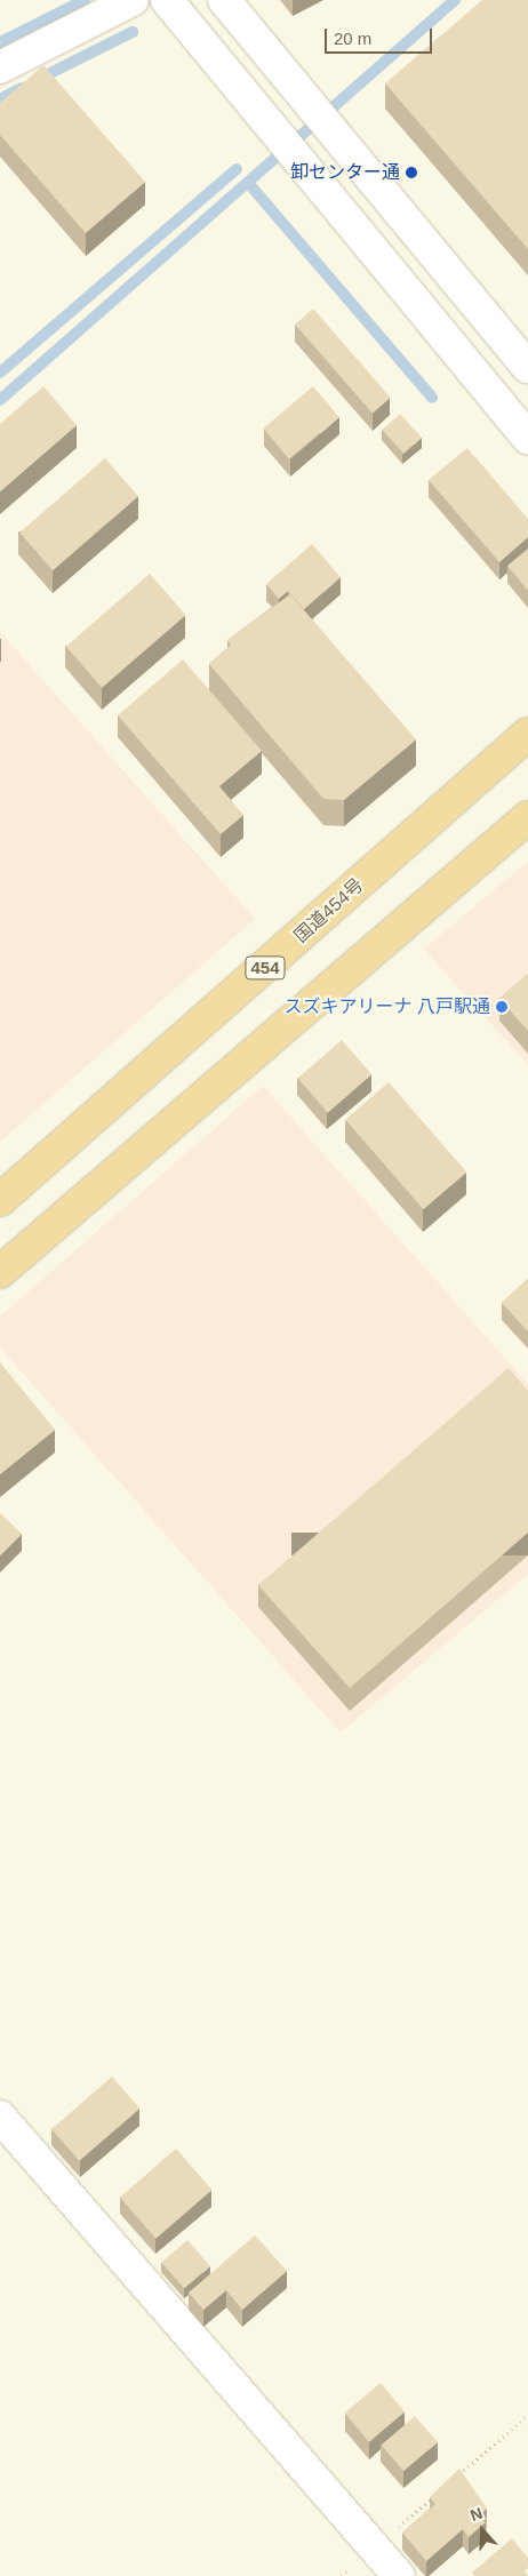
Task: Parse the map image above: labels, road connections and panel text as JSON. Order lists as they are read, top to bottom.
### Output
{
  "streets": {
    "highway": ["国道454号", "454"]
  },
  "places": ["卸センター通", "スズキアリーナ 八戸駅通"],
  "scale_bar": "20 m",
  "north": "top"
}
